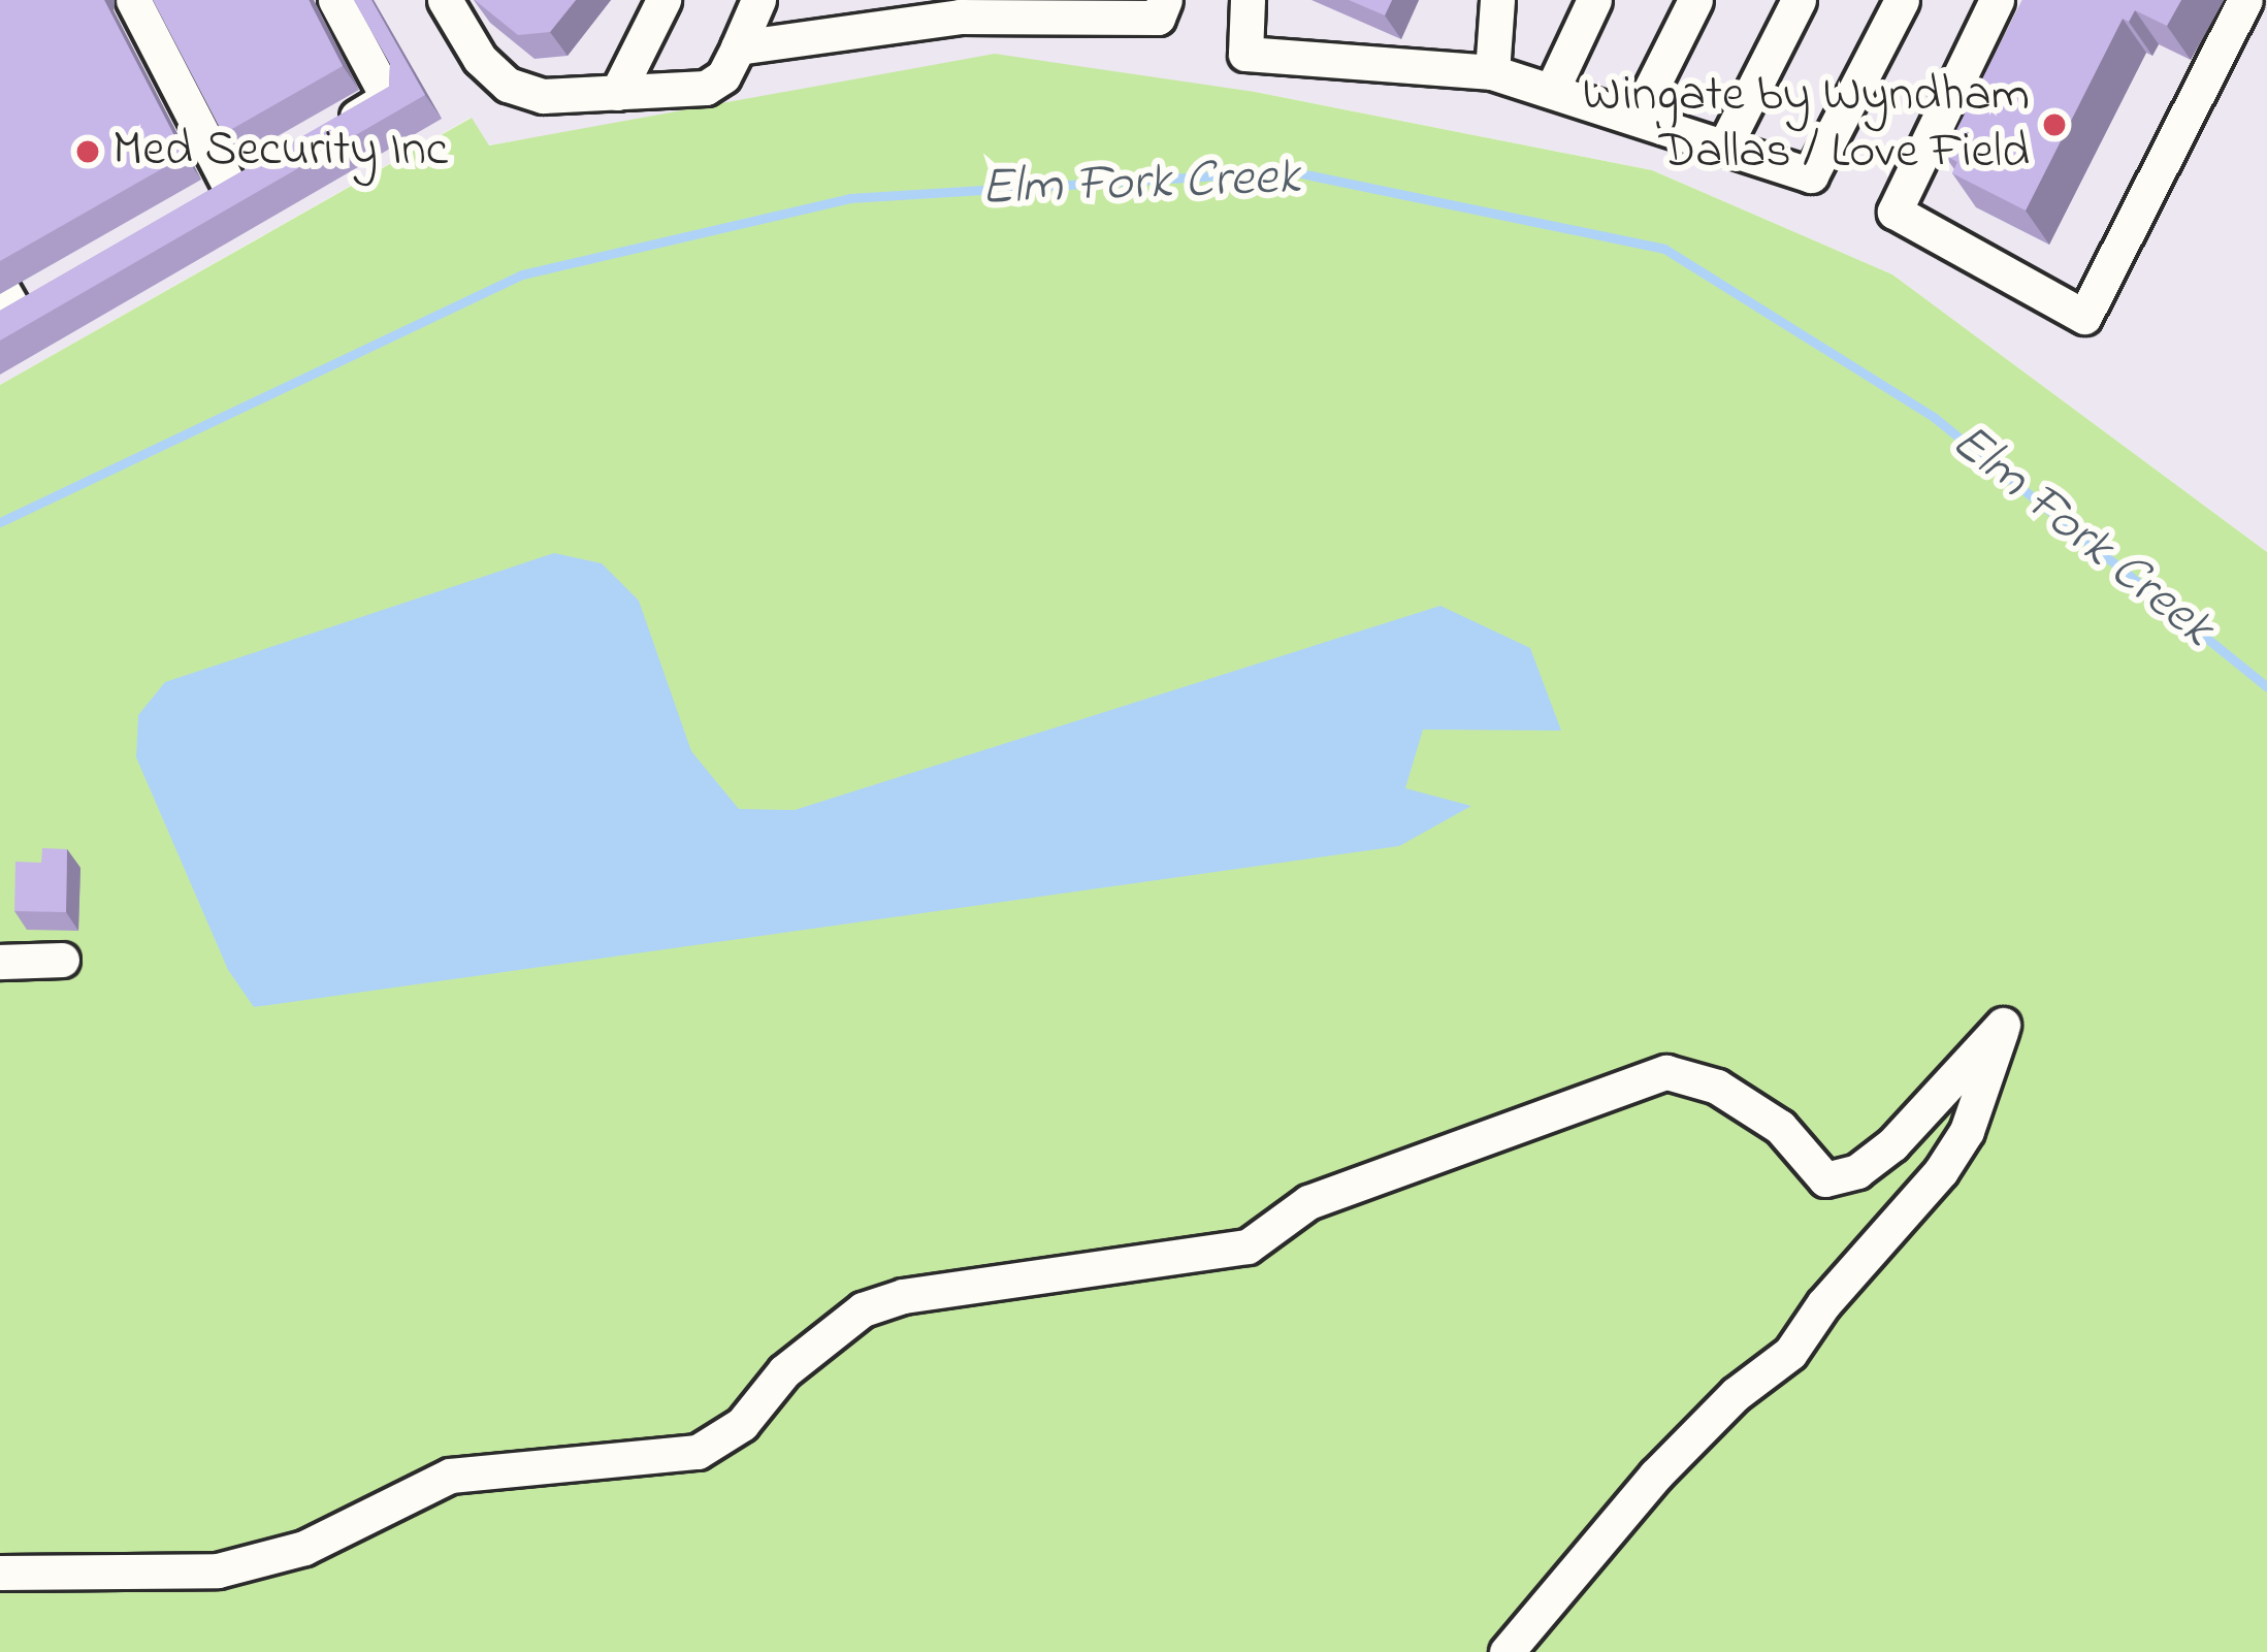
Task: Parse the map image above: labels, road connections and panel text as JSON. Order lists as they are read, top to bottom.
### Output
{
  "water": ["Elm Fork Creek"],
  "places": ["Wingate by Wyndham Dallas / Love Field", "Med Security Inc"]
}
